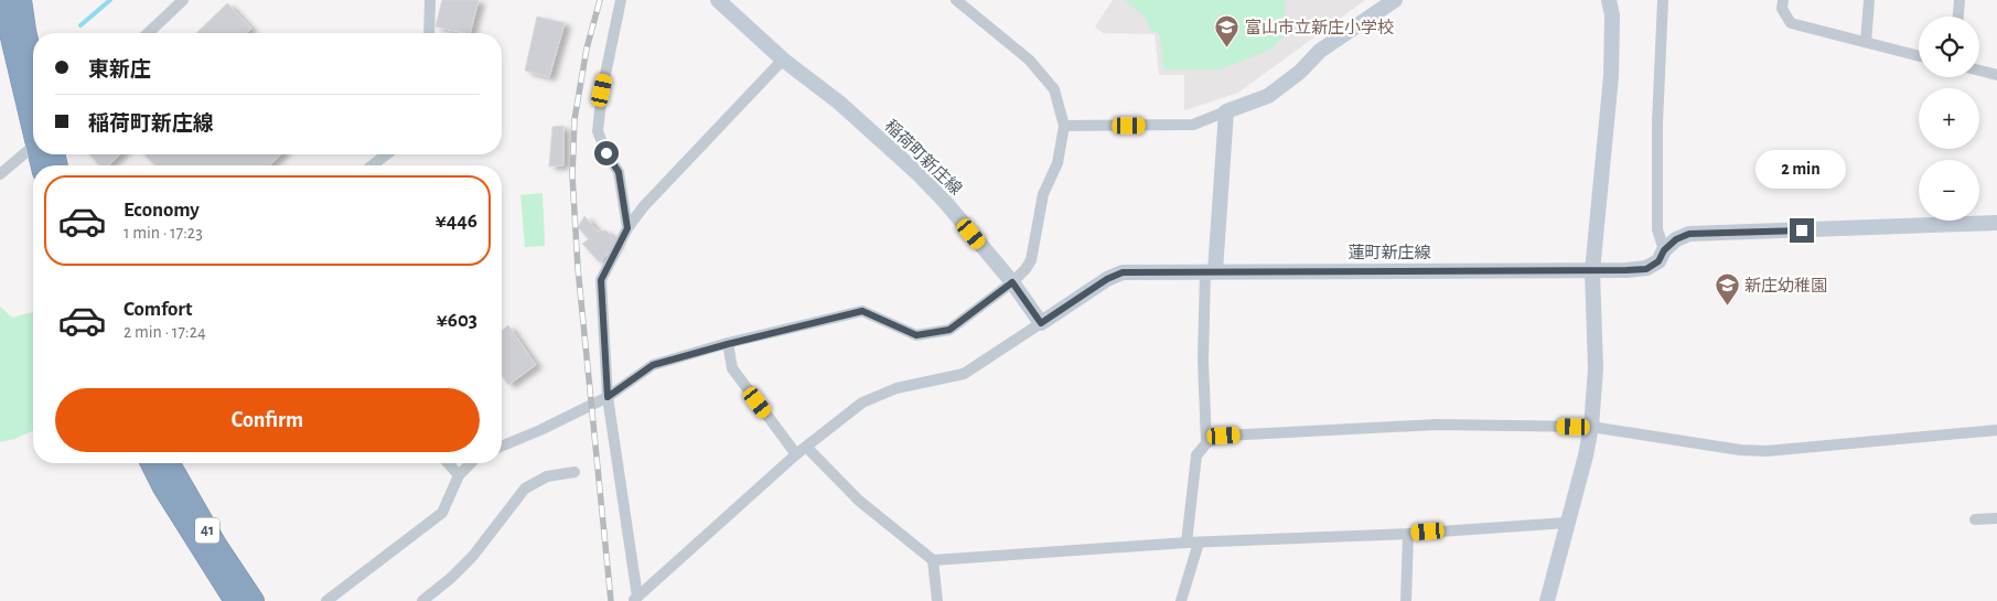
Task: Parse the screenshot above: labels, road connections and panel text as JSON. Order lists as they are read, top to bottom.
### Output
{
  "streets": {
    "highway": ["41"],
    "main road": ["稲荷町新庄線", "蓮町新庄線"]
  },
  "places": {
    "school or university": ["富山市立新庄小学校", "新庄幼稚園"]
  },
  "page": {
    "map_buttons": ["+", "−"],
    "banner": ["東新庄", "稲荷町新庄線"],
    "bubble": "2 min",
    "list": [
      {
        "name": "Economy",
        "note": "1 min · 17:23",
        "value": "¥446"
      },
      {
        "name": "Comfort",
        "note": "2 min · 17:24",
        "value": "¥603"
      }
    ],
    "buttons": "Confirm"
  }
}
